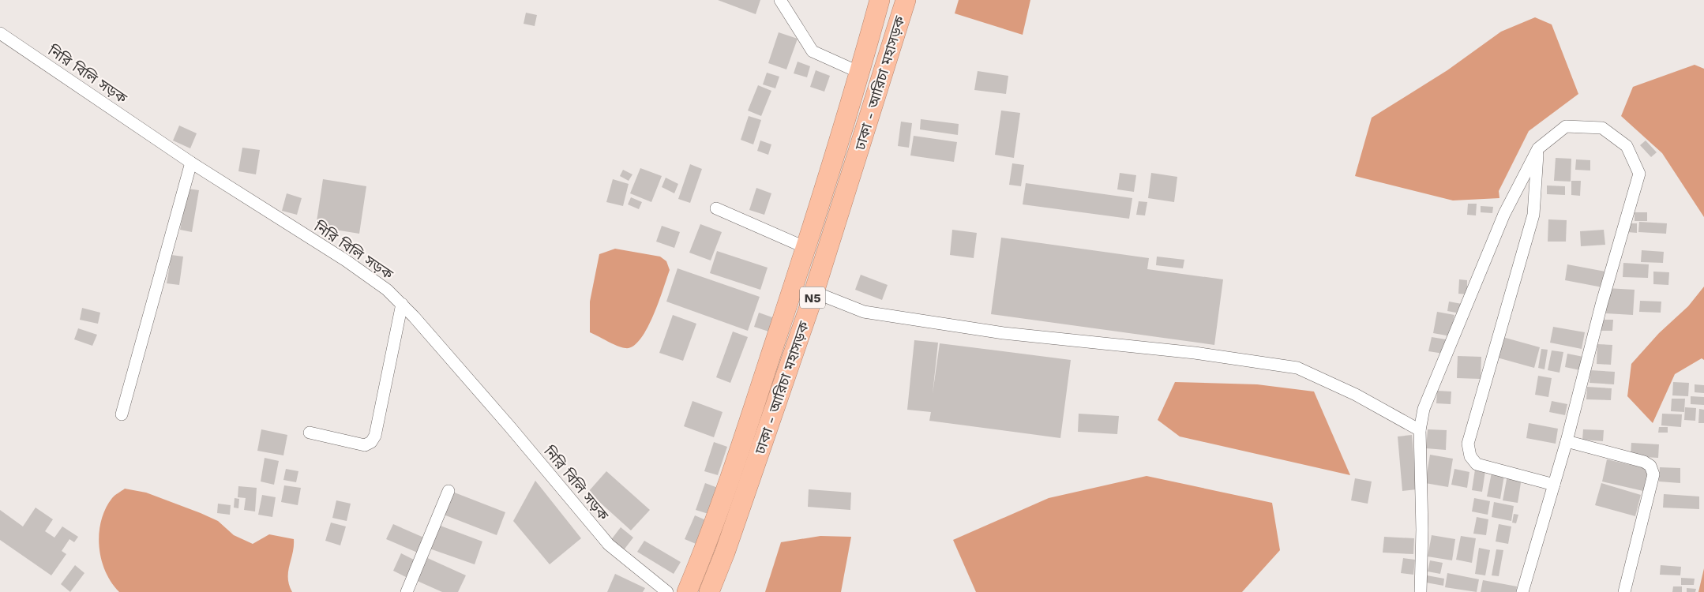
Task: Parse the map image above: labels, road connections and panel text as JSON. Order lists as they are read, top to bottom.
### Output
{
  "streets": {
    "highway": ["ঢাকা - আরিচা মহাসড়ক", "N5"],
    "street": ["নিরি বিলি সড়ক"]
  }
}
